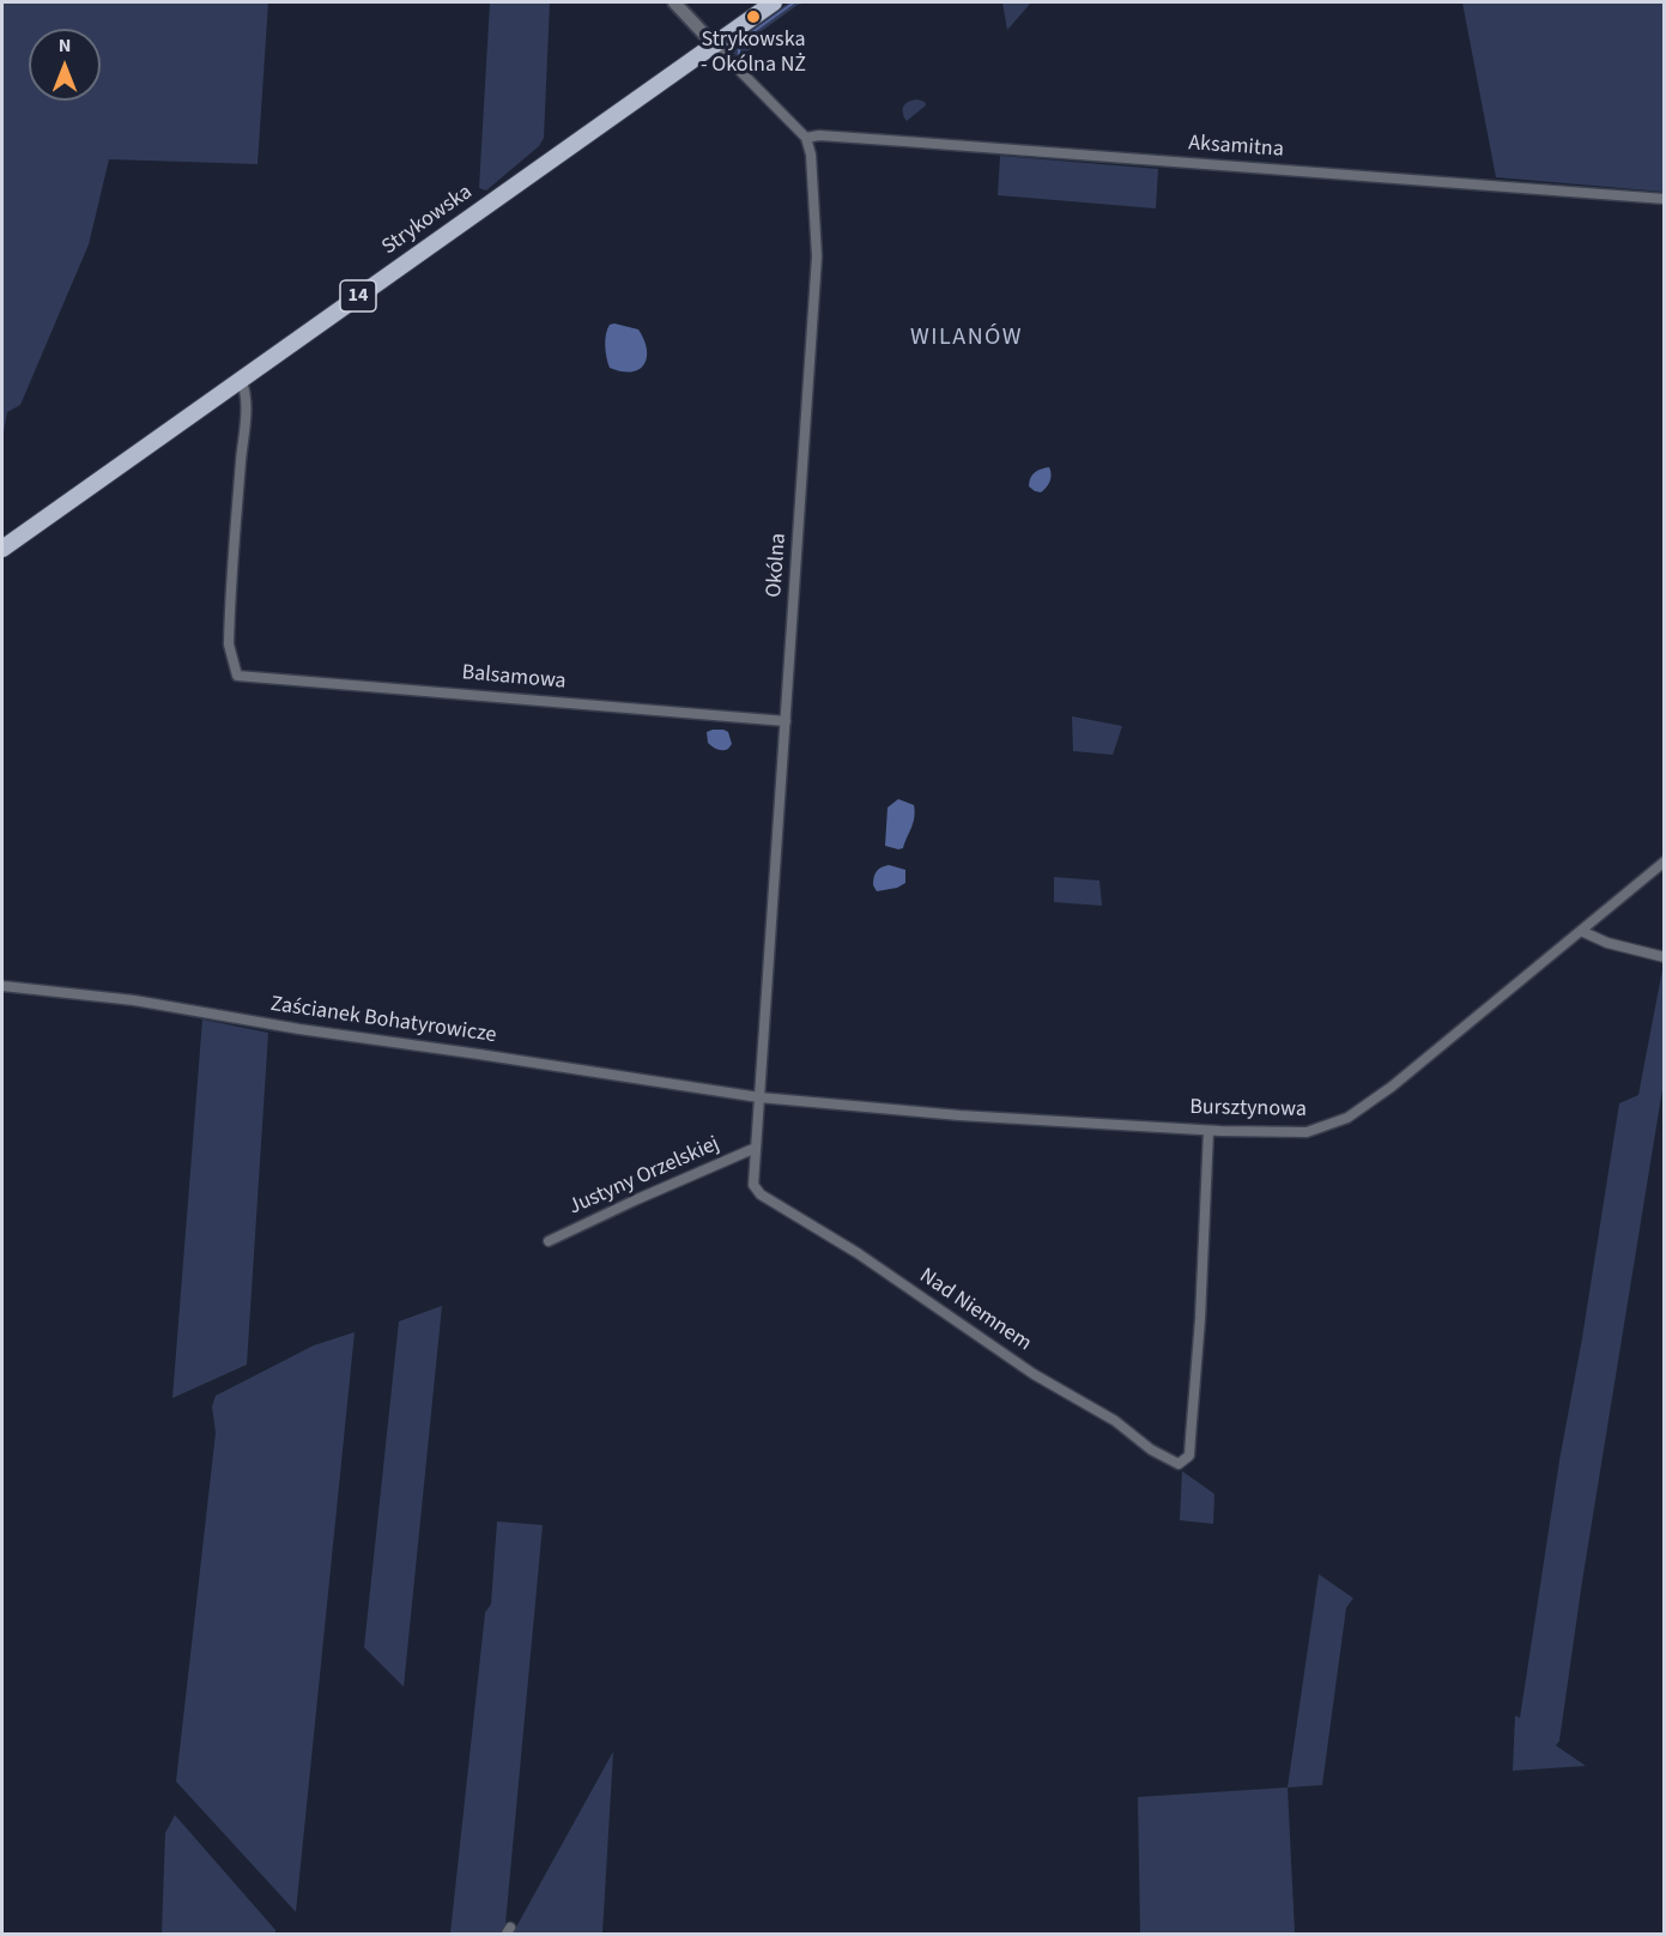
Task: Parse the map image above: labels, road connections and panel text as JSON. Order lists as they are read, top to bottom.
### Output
{
  "streets": {
    "main road": ["Strykowska", "14"],
    "street": [
      "Aksamitna",
      "Okólna",
      "Balsamowa",
      "Zaścianek Bohatyrowicze",
      "Bursztynowa",
      "Justyny Orzelskiej",
      "Nad Niemnem"
    ]
  },
  "crossings": [
    ["Aksamitna", "Okólna"],
    ["Strykowska", "Balsamowa"],
    ["Okólna", "Balsamowa"],
    ["Okólna", "Zaścianek Bohatyrowicze"],
    ["Okólna", "Bursztynowa"],
    ["Okólna", "Justyny Orzelskiej"],
    ["Okólna", "Nad Niemnem"],
    ["Zaścianek Bohatyrowicze", "Bursztynowa"],
    ["Bursztynowa", "Nad Niemnem"]
  ],
  "districts": ["WILANÓW"],
  "places": ["Strykowska - Okólna NŻ"],
  "north": "top"
}
